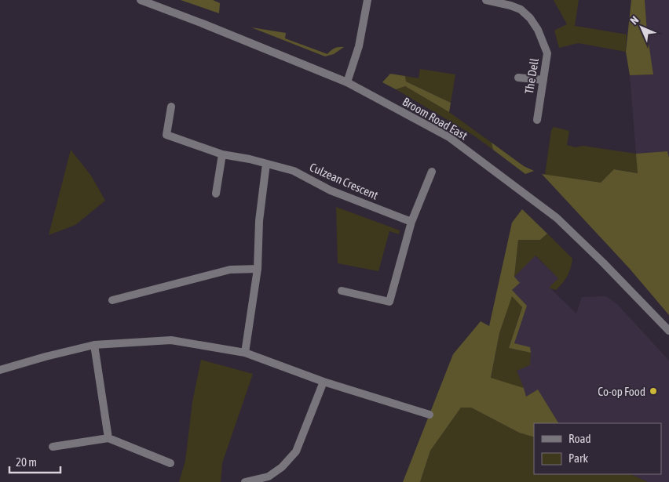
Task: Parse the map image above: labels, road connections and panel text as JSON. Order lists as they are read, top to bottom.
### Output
{
  "streets": {
    "street": ["The Dell", "Broom Road East", "Culzean Crescent"]
  },
  "places": ["Co-op Food"],
  "legend": ["Road", "Park"],
  "scale_bar": "20 m",
  "north": "top left"
}
